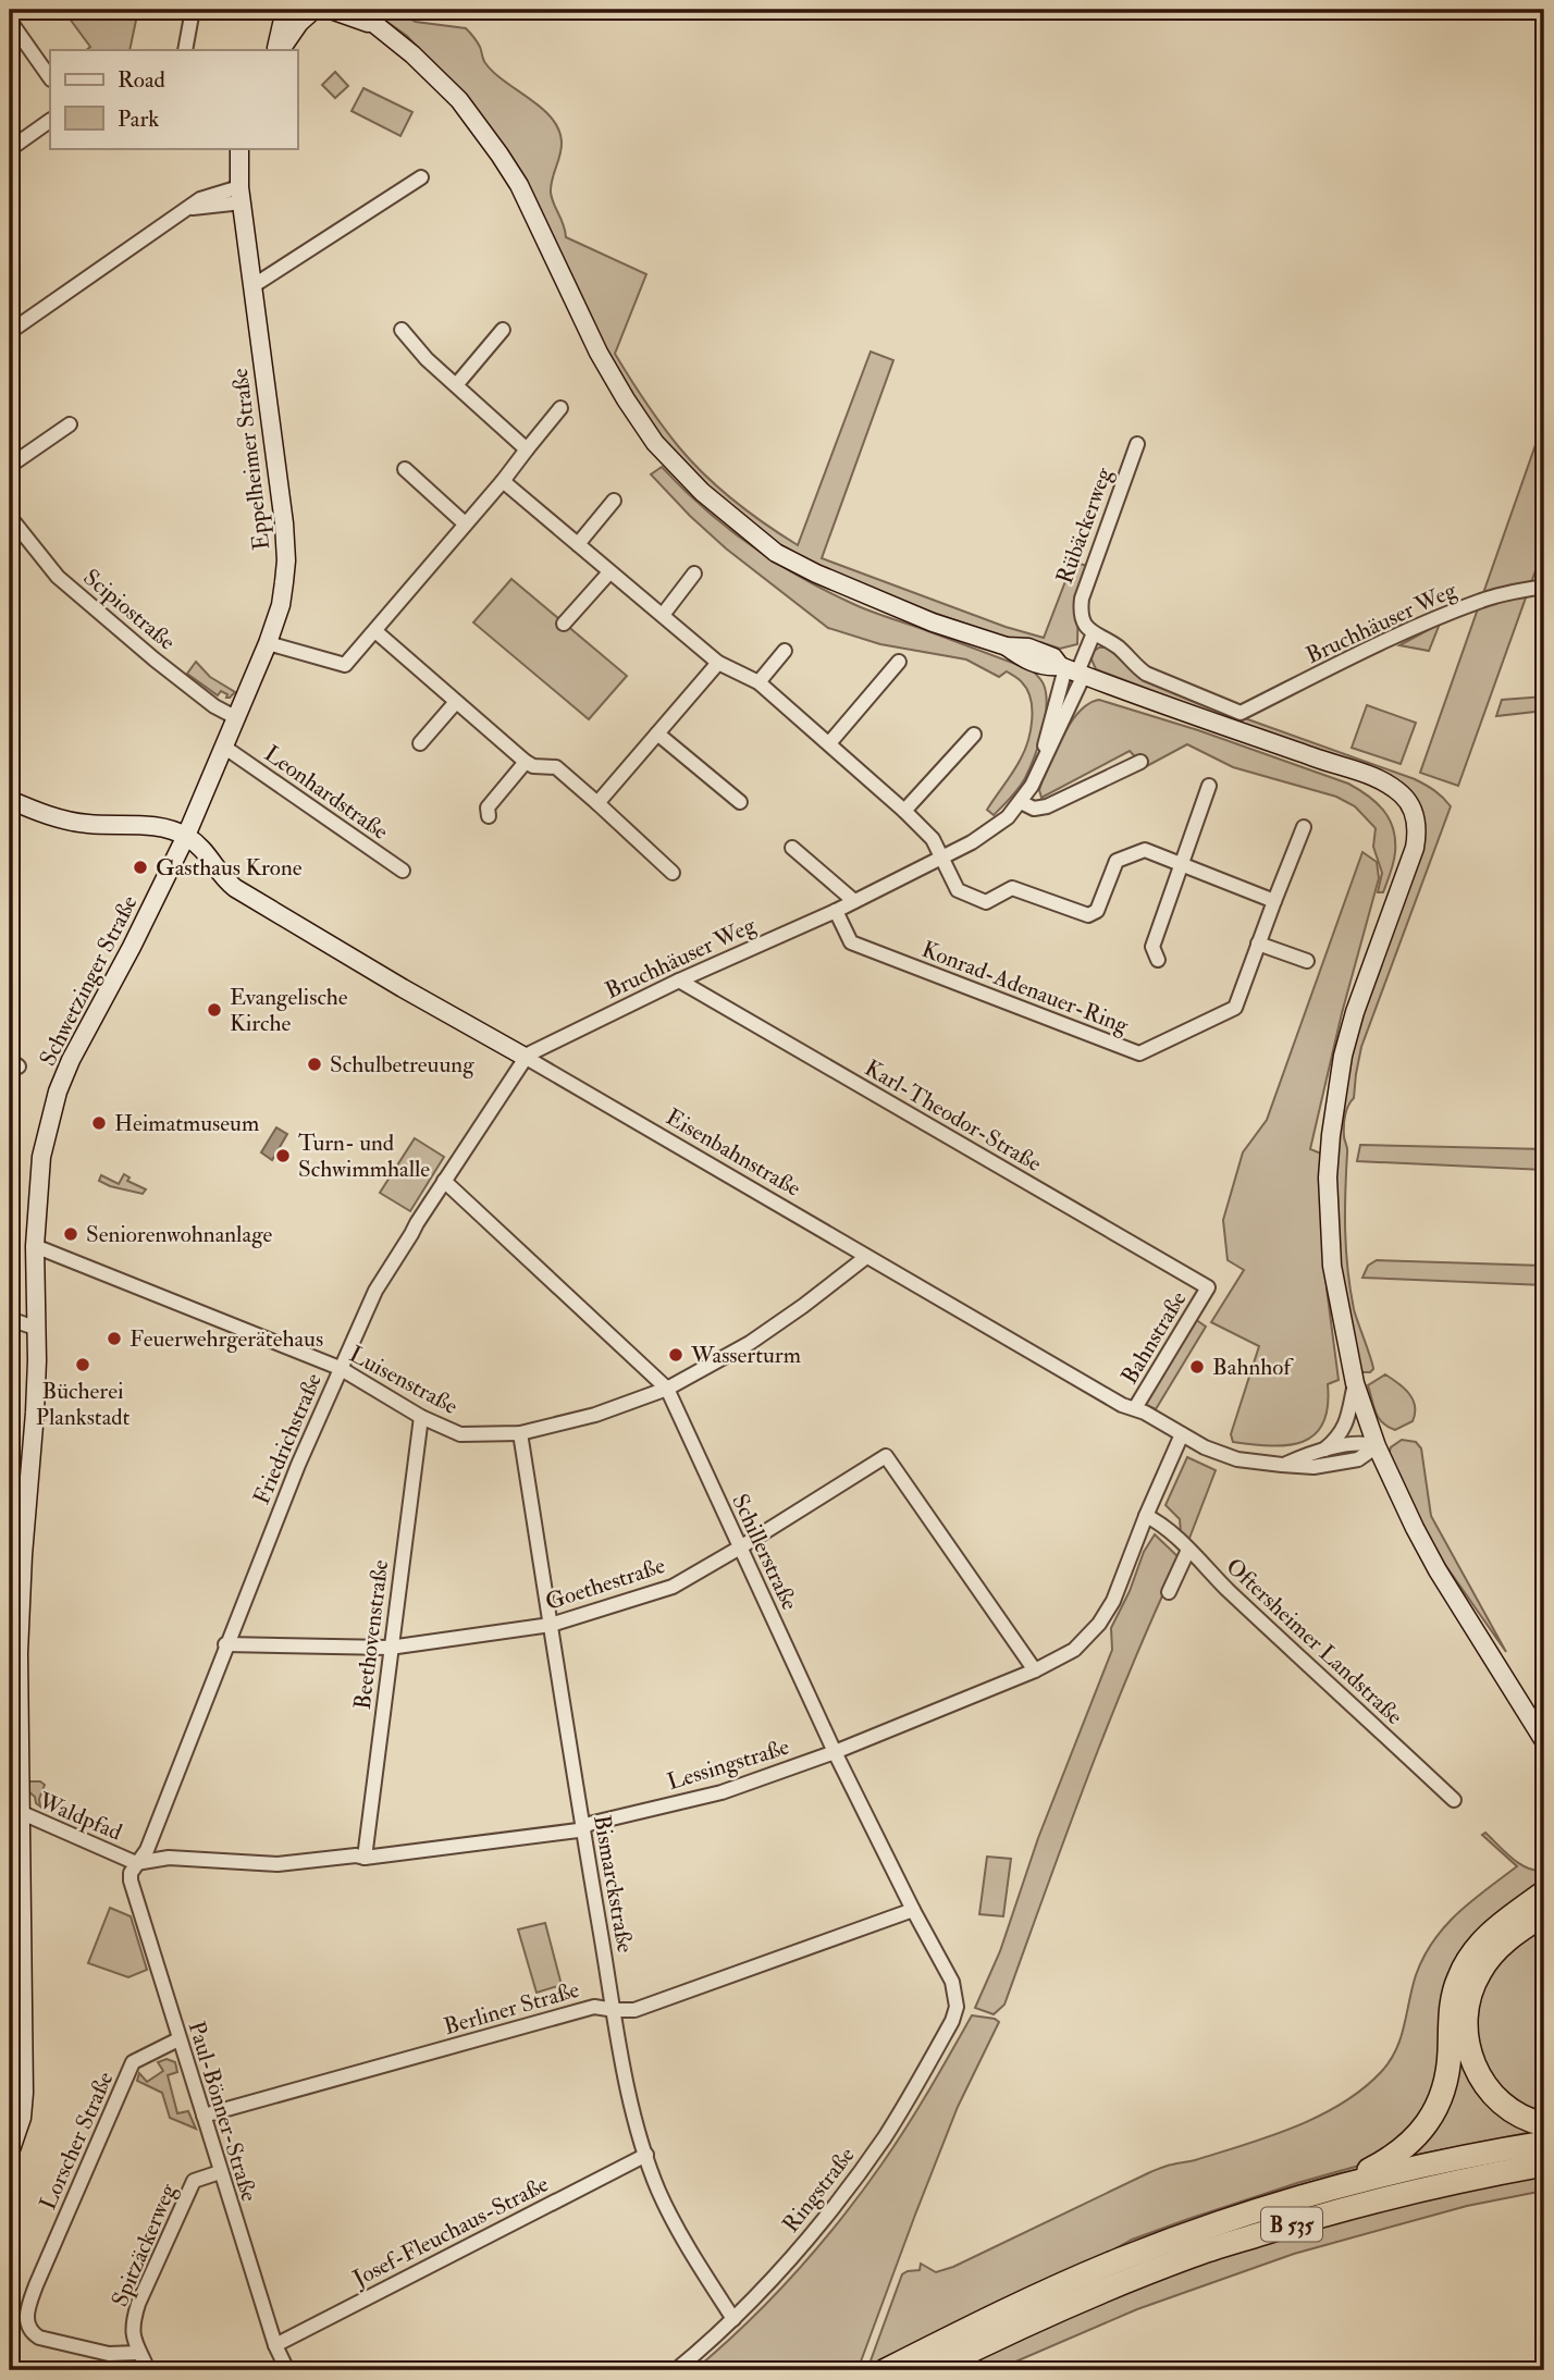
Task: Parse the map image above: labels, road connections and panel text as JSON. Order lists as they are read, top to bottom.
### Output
{
  "streets": {
    "highway": ["B 535"],
    "street": [
      "Eppelheimer Straße",
      "Rübäckerweg",
      "Scipiostraße",
      "Bruchhäuser Weg",
      "Leonhardstraße",
      "Schwetzinger Straße",
      "Konrad-Adenauer-Ring",
      "Karl-Theodor-Straße",
      "Eisenbahnstraße",
      "Bahnstraße",
      "Luisenstraße",
      "Friedrichstraße",
      "Schillerstraße",
      "Goethestraße",
      "Beethovenstraße",
      "Oftersheimer Landstraße",
      "Lessingstraße",
      "Waldpfad",
      "Bismarckstraße",
      "Berliner Straße",
      "Paul-Bönner-Straße",
      "Lorscher Straße",
      "Ringstraße",
      "Josef-Fleuchaus-Straße",
      "Spitzäckerweg"
    ]
  },
  "crossings": [
    ["Eppelheimer Straße", "Scipiostraße"],
    ["Eppelheimer Straße", "Leonhardstraße"],
    ["Eppelheimer Straße", "Schwetzinger Straße"],
    ["Eppelheimer Straße", "Eisenbahnstraße"],
    ["Rübäckerweg", "Bruchhäuser Weg"],
    ["Bruchhäuser Weg", "Konrad-Adenauer-Ring"],
    ["Bruchhäuser Weg", "Karl-Theodor-Straße"],
    ["Bruchhäuser Weg", "Eisenbahnstraße"],
    ["Bruchhäuser Weg", "Friedrichstraße"],
    ["Schwetzinger Straße", "Eisenbahnstraße"],
    ["Schwetzinger Straße", "Luisenstraße"],
    ["Schwetzinger Straße", "Waldpfad"],
    ["Karl-Theodor-Straße", "Bahnstraße"],
    ["Eisenbahnstraße", "Bahnstraße"],
    ["Eisenbahnstraße", "Luisenstraße"],
    ["Eisenbahnstraße", "Friedrichstraße"],
    ["Eisenbahnstraße", "Lessingstraße"],
    ["Luisenstraße", "Friedrichstraße"],
    ["Luisenstraße", "Schillerstraße"],
    ["Luisenstraße", "Beethovenstraße"],
    ["Luisenstraße", "Bismarckstraße"],
    ["Friedrichstraße", "Schillerstraße"],
    ["Friedrichstraße", "Goethestraße"],
    ["Friedrichstraße", "Lessingstraße"],
    ["Friedrichstraße", "Waldpfad"],
    ["Friedrichstraße", "Paul-Bönner-Straße"],
    ["Schillerstraße", "Goethestraße"],
    ["Schillerstraße", "Lessingstraße"],
    ["Schillerstraße", "Berliner Straße"],
    ["Schillerstraße", "Ringstraße"],
    ["Goethestraße", "Beethovenstraße"],
    ["Goethestraße", "Lessingstraße"],
    ["Goethestraße", "Bismarckstraße"],
    ["Beethovenstraße", "Lessingstraße"],
    ["Oftersheimer Landstraße", "Lessingstraße"],
    ["Lessingstraße", "Waldpfad"],
    ["Lessingstraße", "Bismarckstraße"],
    ["Lessingstraße", "Paul-Bönner-Straße"],
    ["Waldpfad", "Paul-Bönner-Straße"],
    ["Bismarckstraße", "Berliner Straße"],
    ["Bismarckstraße", "Ringstraße"],
    ["Bismarckstraße", "Josef-Fleuchaus-Straße"],
    ["Berliner Straße", "Paul-Bönner-Straße"],
    ["Paul-Bönner-Straße", "Lorscher Straße"],
    ["Paul-Bönner-Straße", "Josef-Fleuchaus-Straße"],
    ["Paul-Bönner-Straße", "Spitzäckerweg"],
    ["Lorscher Straße", "Spitzäckerweg"]
  ],
  "places": [
    "Gasthaus Krone",
    "Evangelische Kirche",
    "Schulbetreuung",
    "Heimatmuseum",
    "Turn- und Schwimmhalle",
    "Seniorenwohnanlage",
    "Feuerwehrgerätehaus",
    "Wasserturm",
    "Bücherei Plankstadt",
    "Bahnhof"
  ],
  "legend": ["Road", "Park"]
}
